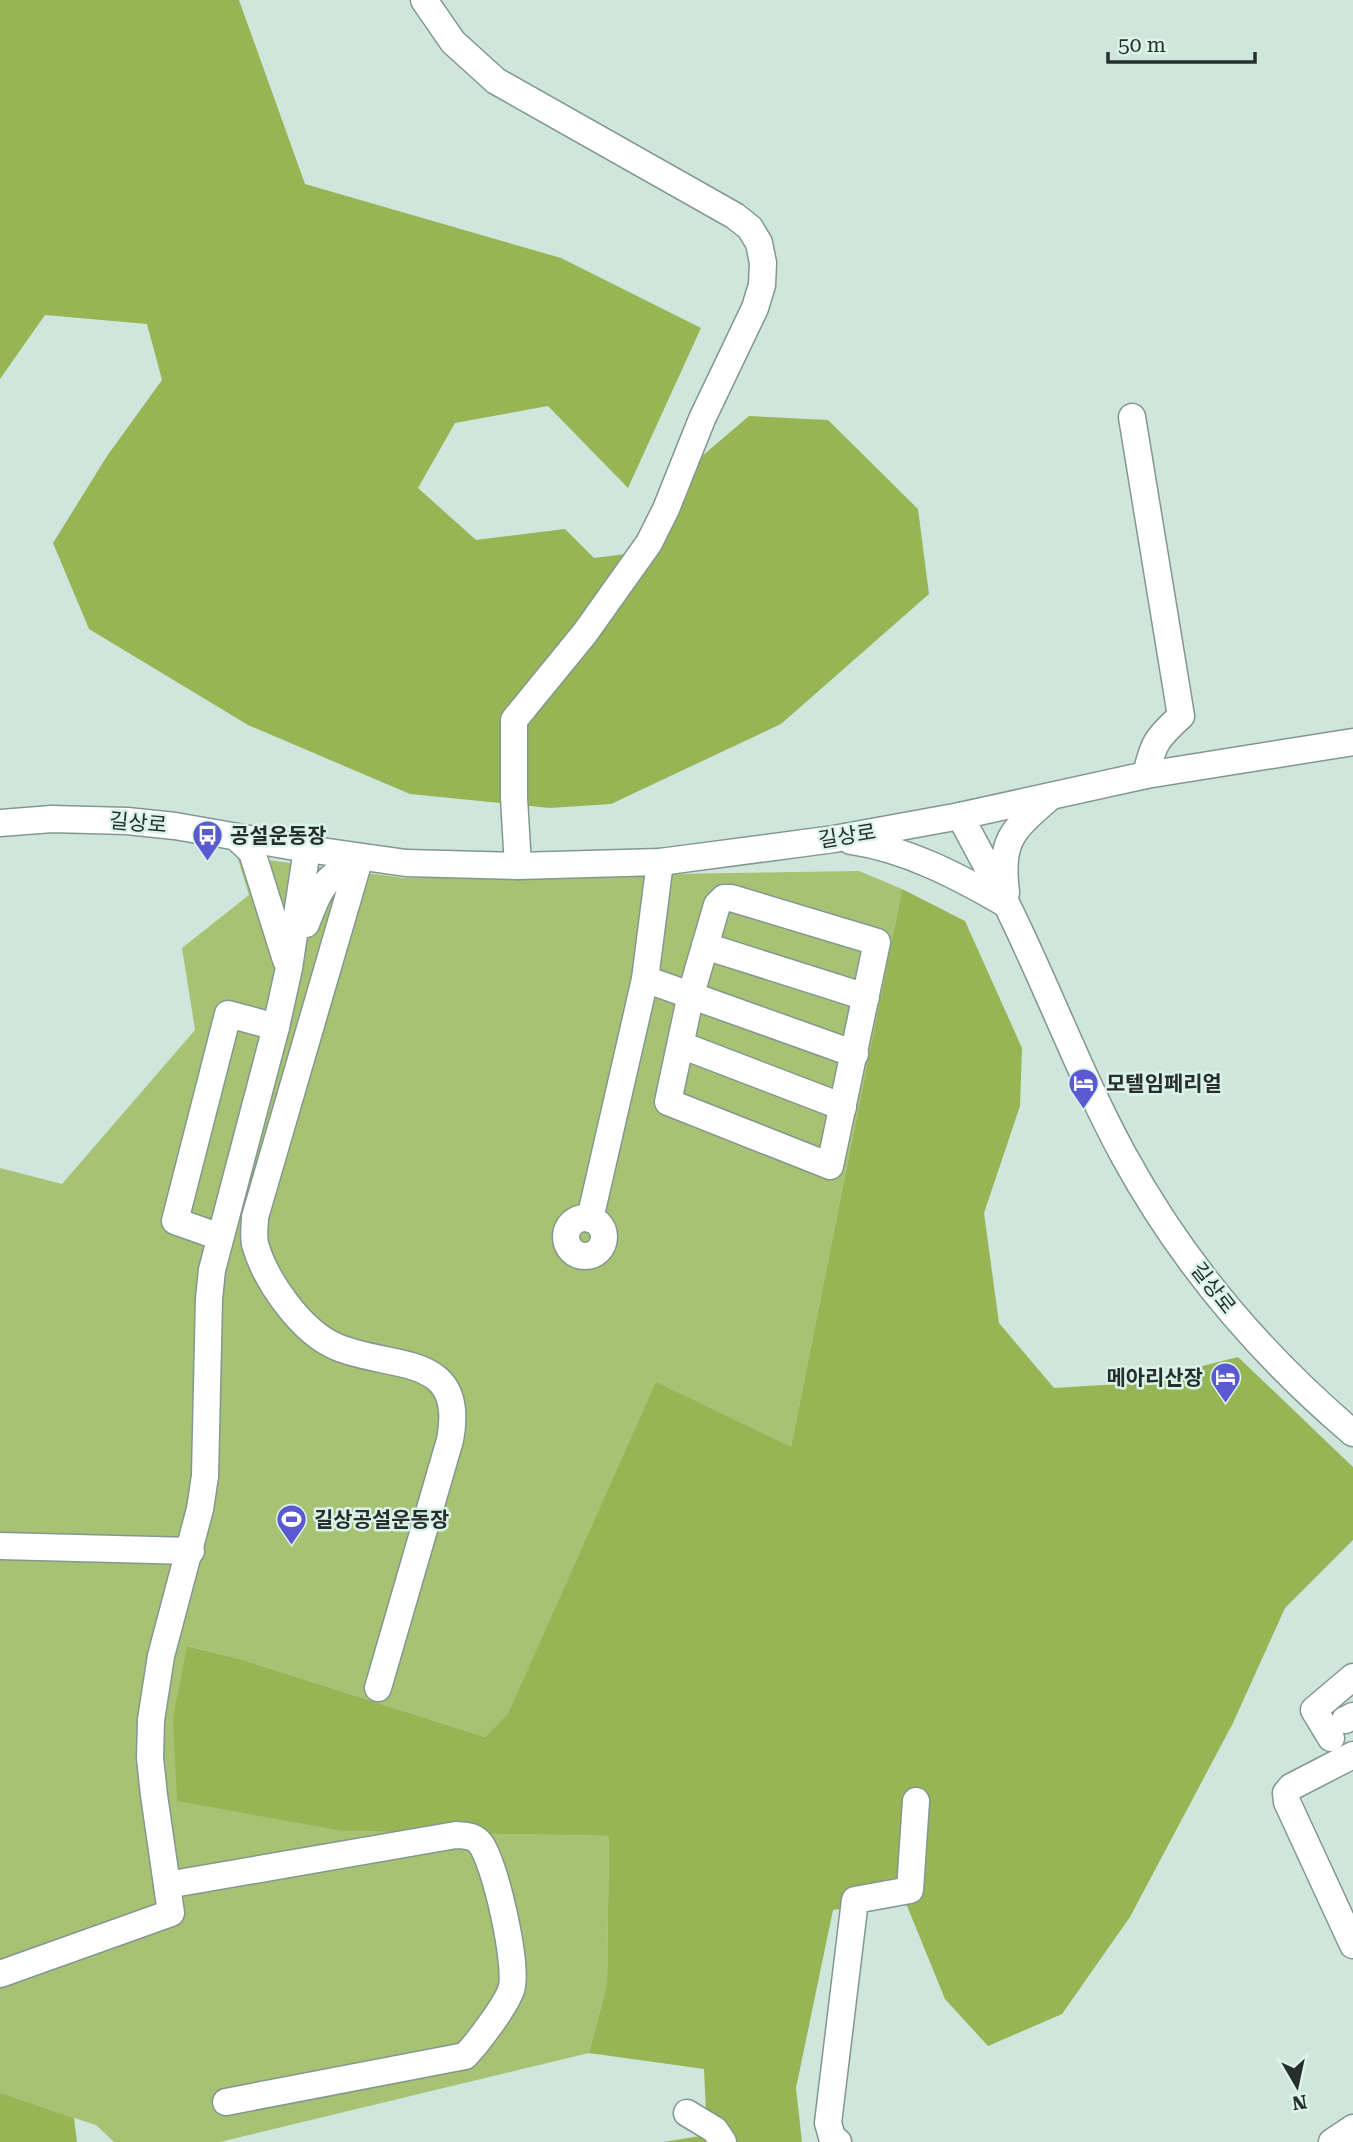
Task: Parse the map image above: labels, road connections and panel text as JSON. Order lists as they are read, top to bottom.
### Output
{
  "streets": {
    "street": ["길상로"]
  },
  "places": {
    "bus stop": ["공설운동장"],
    "hotel": ["모텔임페리얼", "메아리산장"],
    "sports": ["길상공설운동장"]
  },
  "scale_bar": "50 m",
  "north": "bottom"
}
